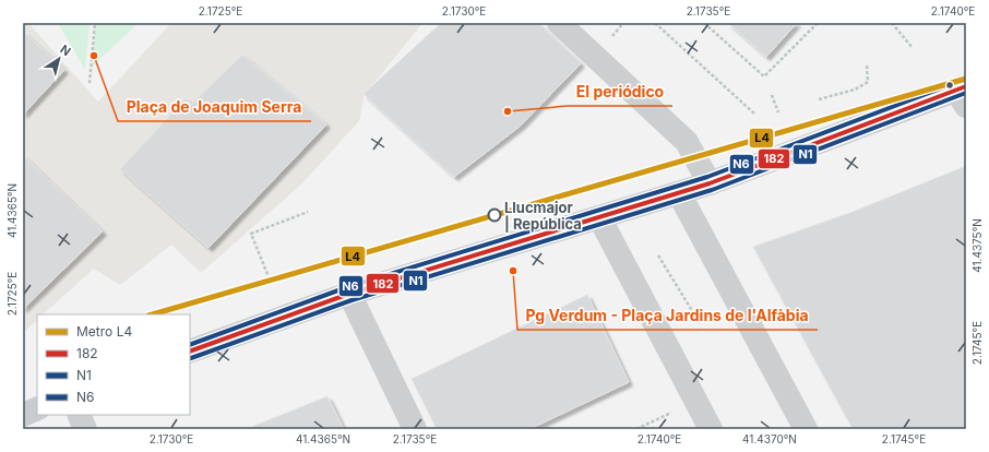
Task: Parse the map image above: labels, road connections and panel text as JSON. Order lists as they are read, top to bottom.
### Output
{
  "places": [
    "Plaça de Joaquim Serra",
    "El periódico",
    "Llucmajor | República",
    "Pg Verdum - Plaça Jardins de l'Alfàbia"
  ],
  "lines": [
    "metro line L4",
    "transit line N6",
    "transit line 182",
    "transit line N1"
  ],
  "legend": [
    "Metro L4",
    "182",
    "N1",
    "N6"
  ],
  "north": "top right",
  "coordinates": [
    "2.1725°E",
    "2.1730°E",
    "2.1735°E",
    "2.1740°E",
    "41.4365°N",
    "41.4375°N",
    "2.1745°E",
    "41.4370°N"
  ]
}
